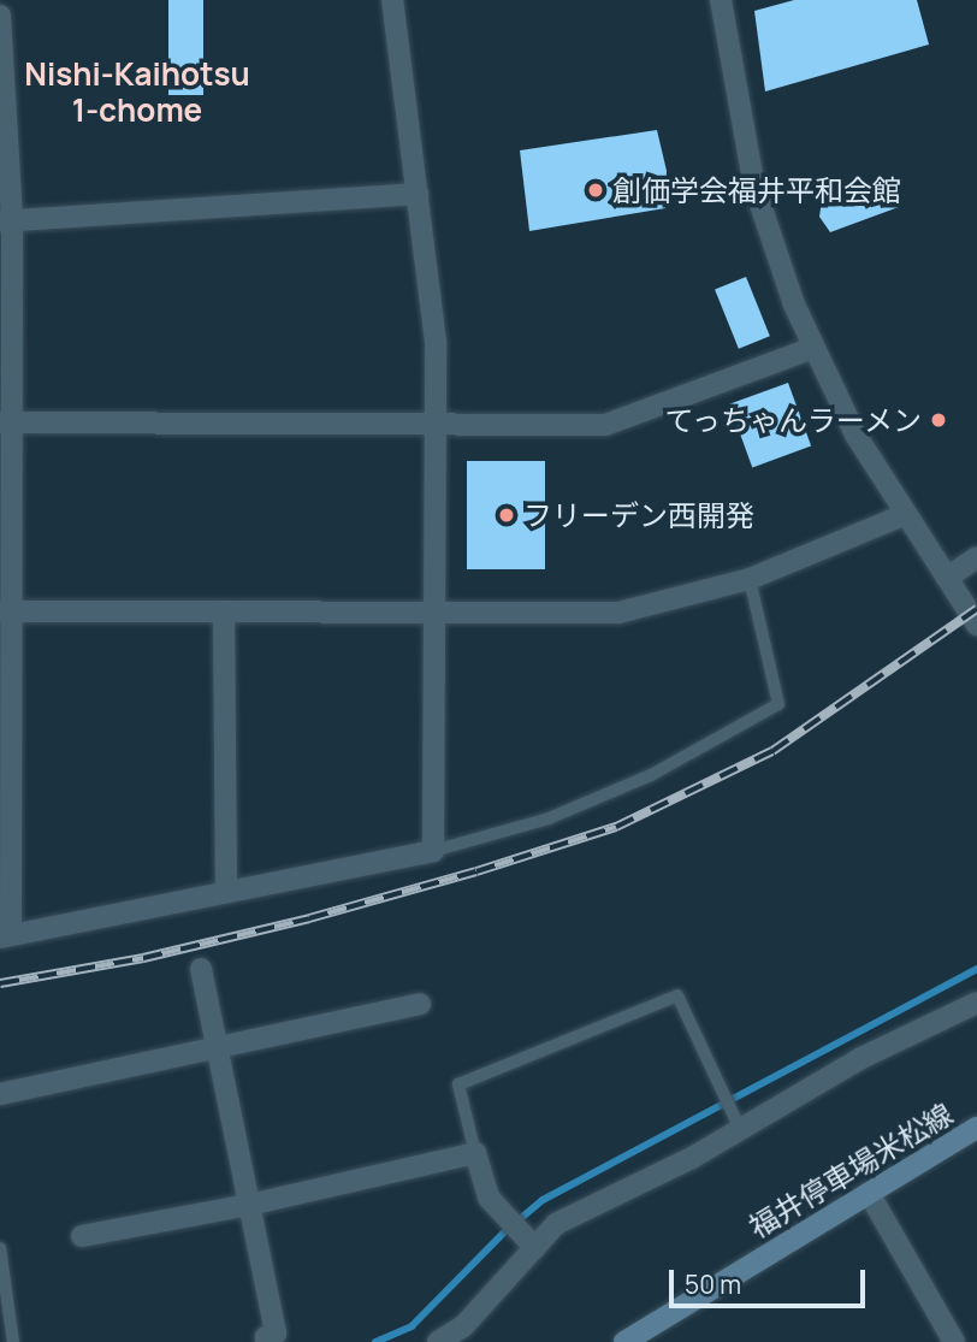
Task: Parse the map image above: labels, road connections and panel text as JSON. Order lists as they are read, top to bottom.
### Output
{
  "streets": {
    "main road": ["福井停車場米松線"]
  },
  "districts": ["Nishi-Kaihotsu 1-chome"],
  "places": ["創価学会福井平和会館", "てっちゃんラーメン", "フリーデン西開発"],
  "scale_bar": "50 m"
}
